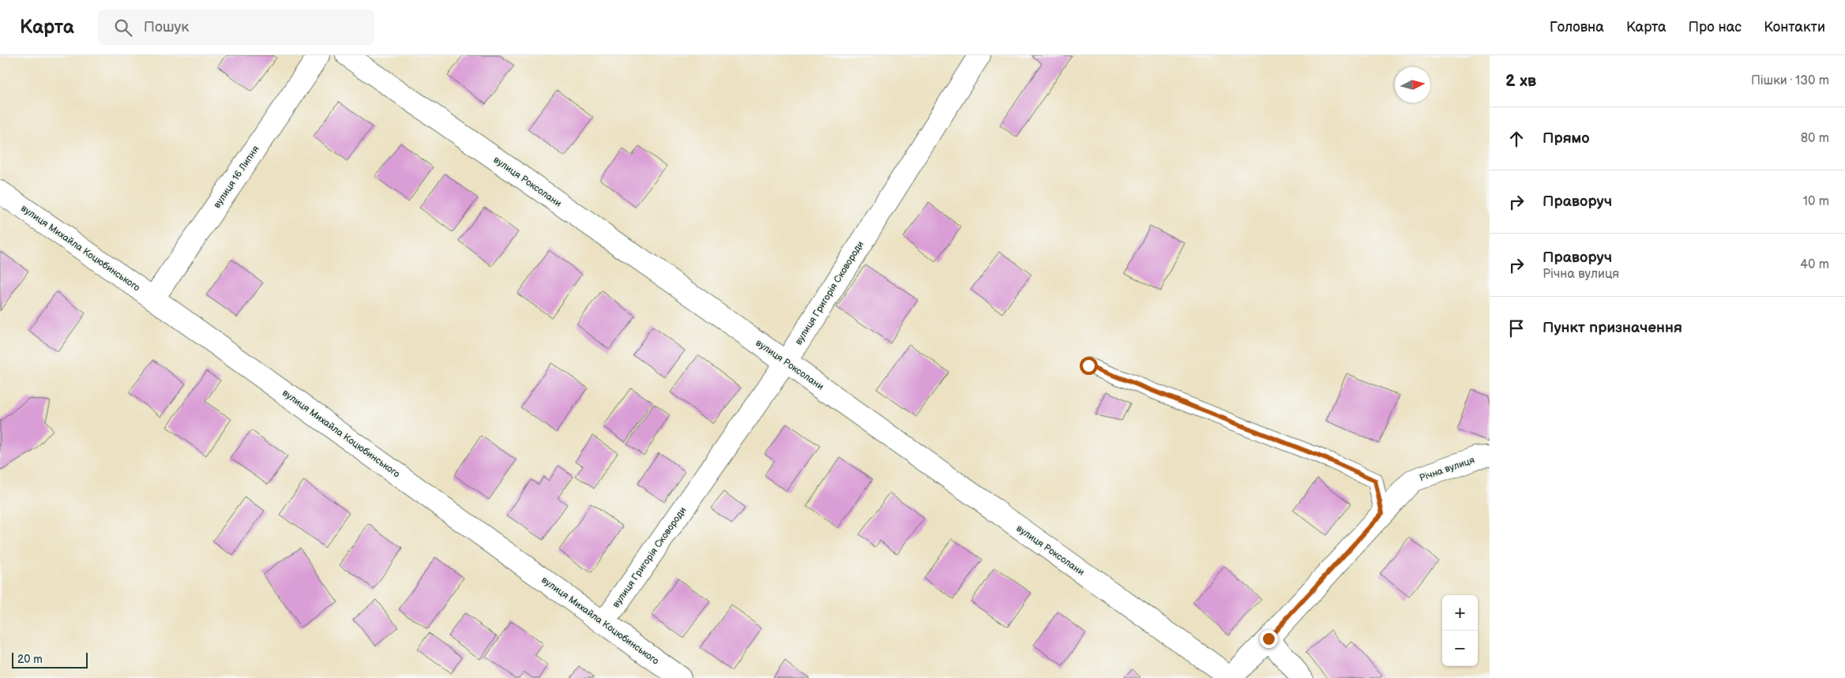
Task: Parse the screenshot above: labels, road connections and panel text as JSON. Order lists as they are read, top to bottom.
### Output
{
  "streets": {
    "street": [
      "вулиця 16 Липня",
      "вулиця Роксолани",
      "вулиця Михайла Коцюбинського",
      "вулиця Григорія Сковороди",
      "Річна вулиця"
    ]
  },
  "crossings": [
    ["вулиця 16 Липня", "вулиця Михайла Коцюбинського"],
    ["вулиця Роксолани", "вулиця Григорія Сковороди"],
    ["вулиця Роксолани", "Річна вулиця"],
    ["вулиця Михайла Коцюбинського", "вулиця Григорія Сковороди"]
  ],
  "scale_bar": "20 m",
  "north": "right",
  "page": {
    "header": "Карта",
    "search": "Пошук",
    "nav": [
      "Головна",
      "Карта",
      "Про нас",
      "Контакти"
    ],
    "heading": ["2 хв", "Пішки · 130 m"],
    "list": [
      ["Прямо", "80 m"],
      ["Праворуч", "10 m"],
      ["Праворуч", "Річна вулиця", "40 m"],
      "Пункт призначення"
    ],
    "map_buttons": ["+", "−"],
    "scale": "20 m"
  }
}
